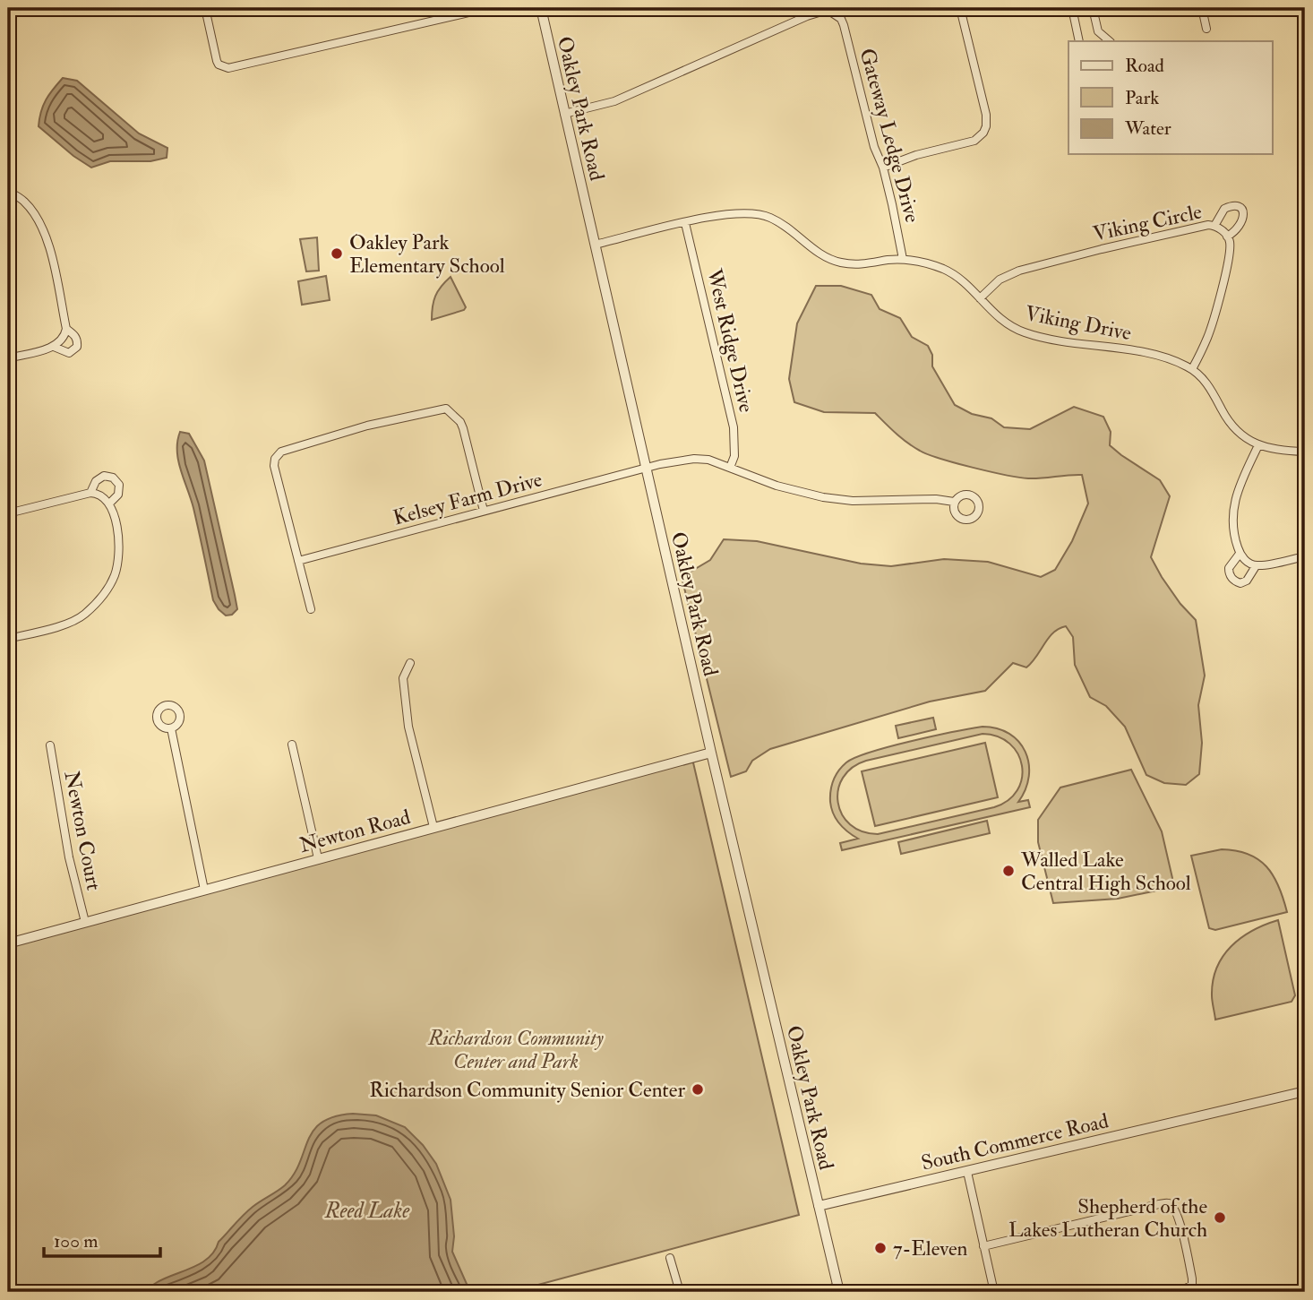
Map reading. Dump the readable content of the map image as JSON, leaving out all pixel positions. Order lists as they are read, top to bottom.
{
  "streets": {
    "street": [
      "Oakley Park Road",
      "Gateway Ledge Drive",
      "Viking Circle",
      "Viking Drive",
      "West Ridge Drive",
      "Kelsey Farm Drive",
      "Newton Court",
      "Newton Road",
      "South Commerce Road"
    ]
  },
  "crossings": [
    ["Oakley Park Road", "Gateway Ledge Drive"],
    ["Oakley Park Road", "Viking Drive"],
    ["Oakley Park Road", "Kelsey Farm Drive"],
    ["Oakley Park Road", "Newton Road"],
    ["Oakley Park Road", "South Commerce Road"],
    ["Gateway Ledge Drive", "Viking Drive"],
    ["Viking Circle", "Viking Drive"],
    ["Viking Drive", "West Ridge Drive"],
    ["West Ridge Drive", "Kelsey Farm Drive"],
    ["Newton Court", "Newton Road"]
  ],
  "water": ["Reed Lake"],
  "parks": ["Richardson Community Center and Park"],
  "places": [
    "Oakley Park Elementary School",
    "Walled Lake Central High School",
    "Richardson Community Senior Center",
    "Shepherd of the Lakes Lutheran Church",
    "7-Eleven"
  ],
  "legend": ["Road", "Park", "Water"],
  "scale_bar": "100 m"
}
